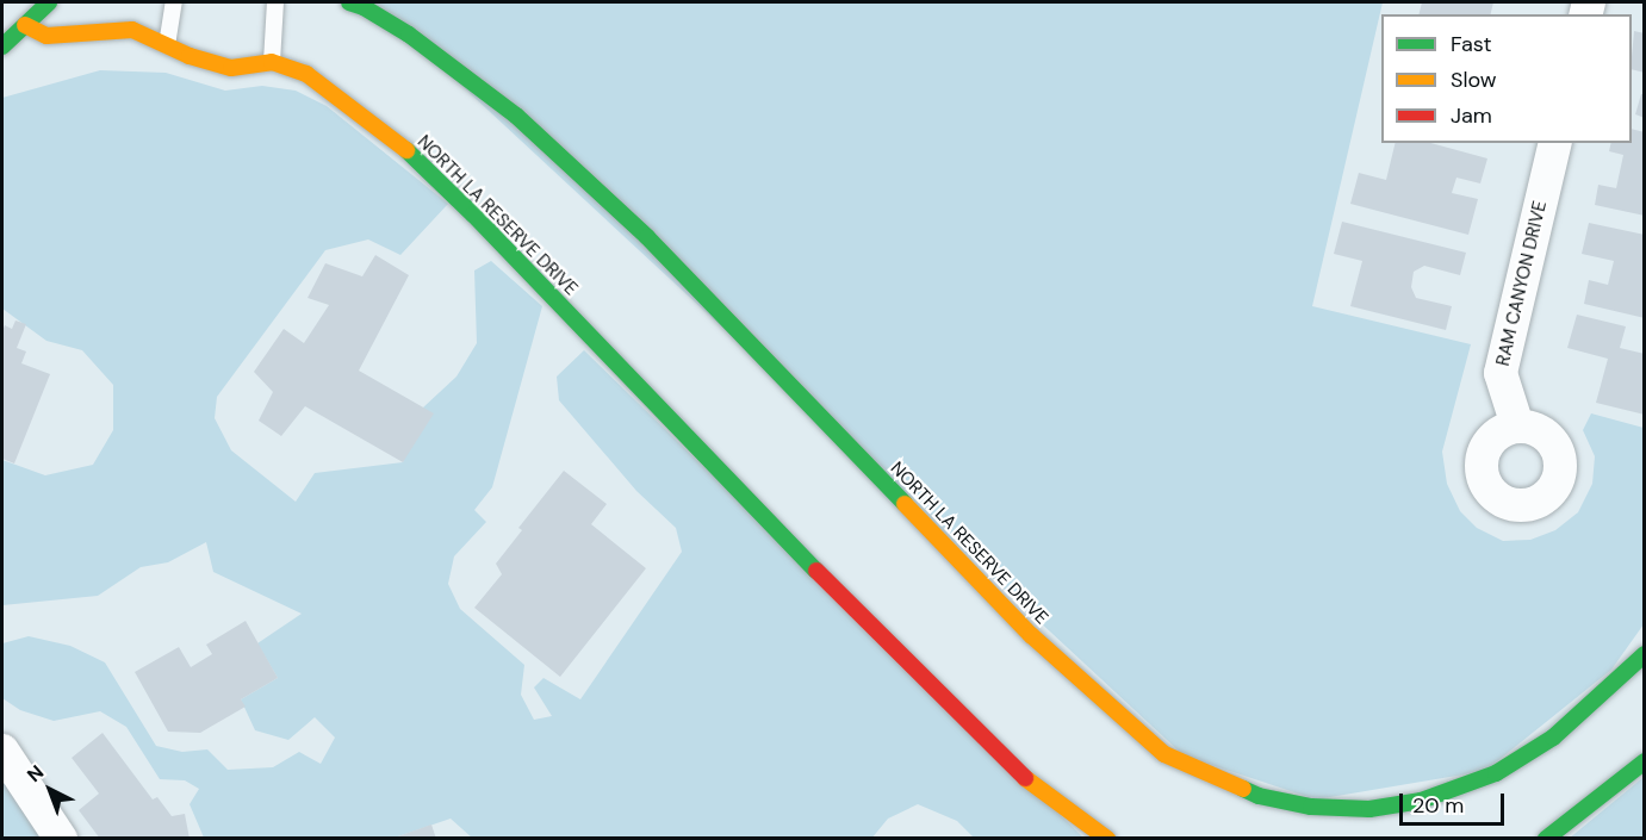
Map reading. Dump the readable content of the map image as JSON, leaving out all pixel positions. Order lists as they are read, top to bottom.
{
  "streets": {
    "street": ["NORTH LA RESERVE DRIVE", "RAM CANYON DRIVE"]
  },
  "legend": ["Fast", "Slow", "Jam"],
  "scale_bar": "20 m",
  "north": "top left"
}
